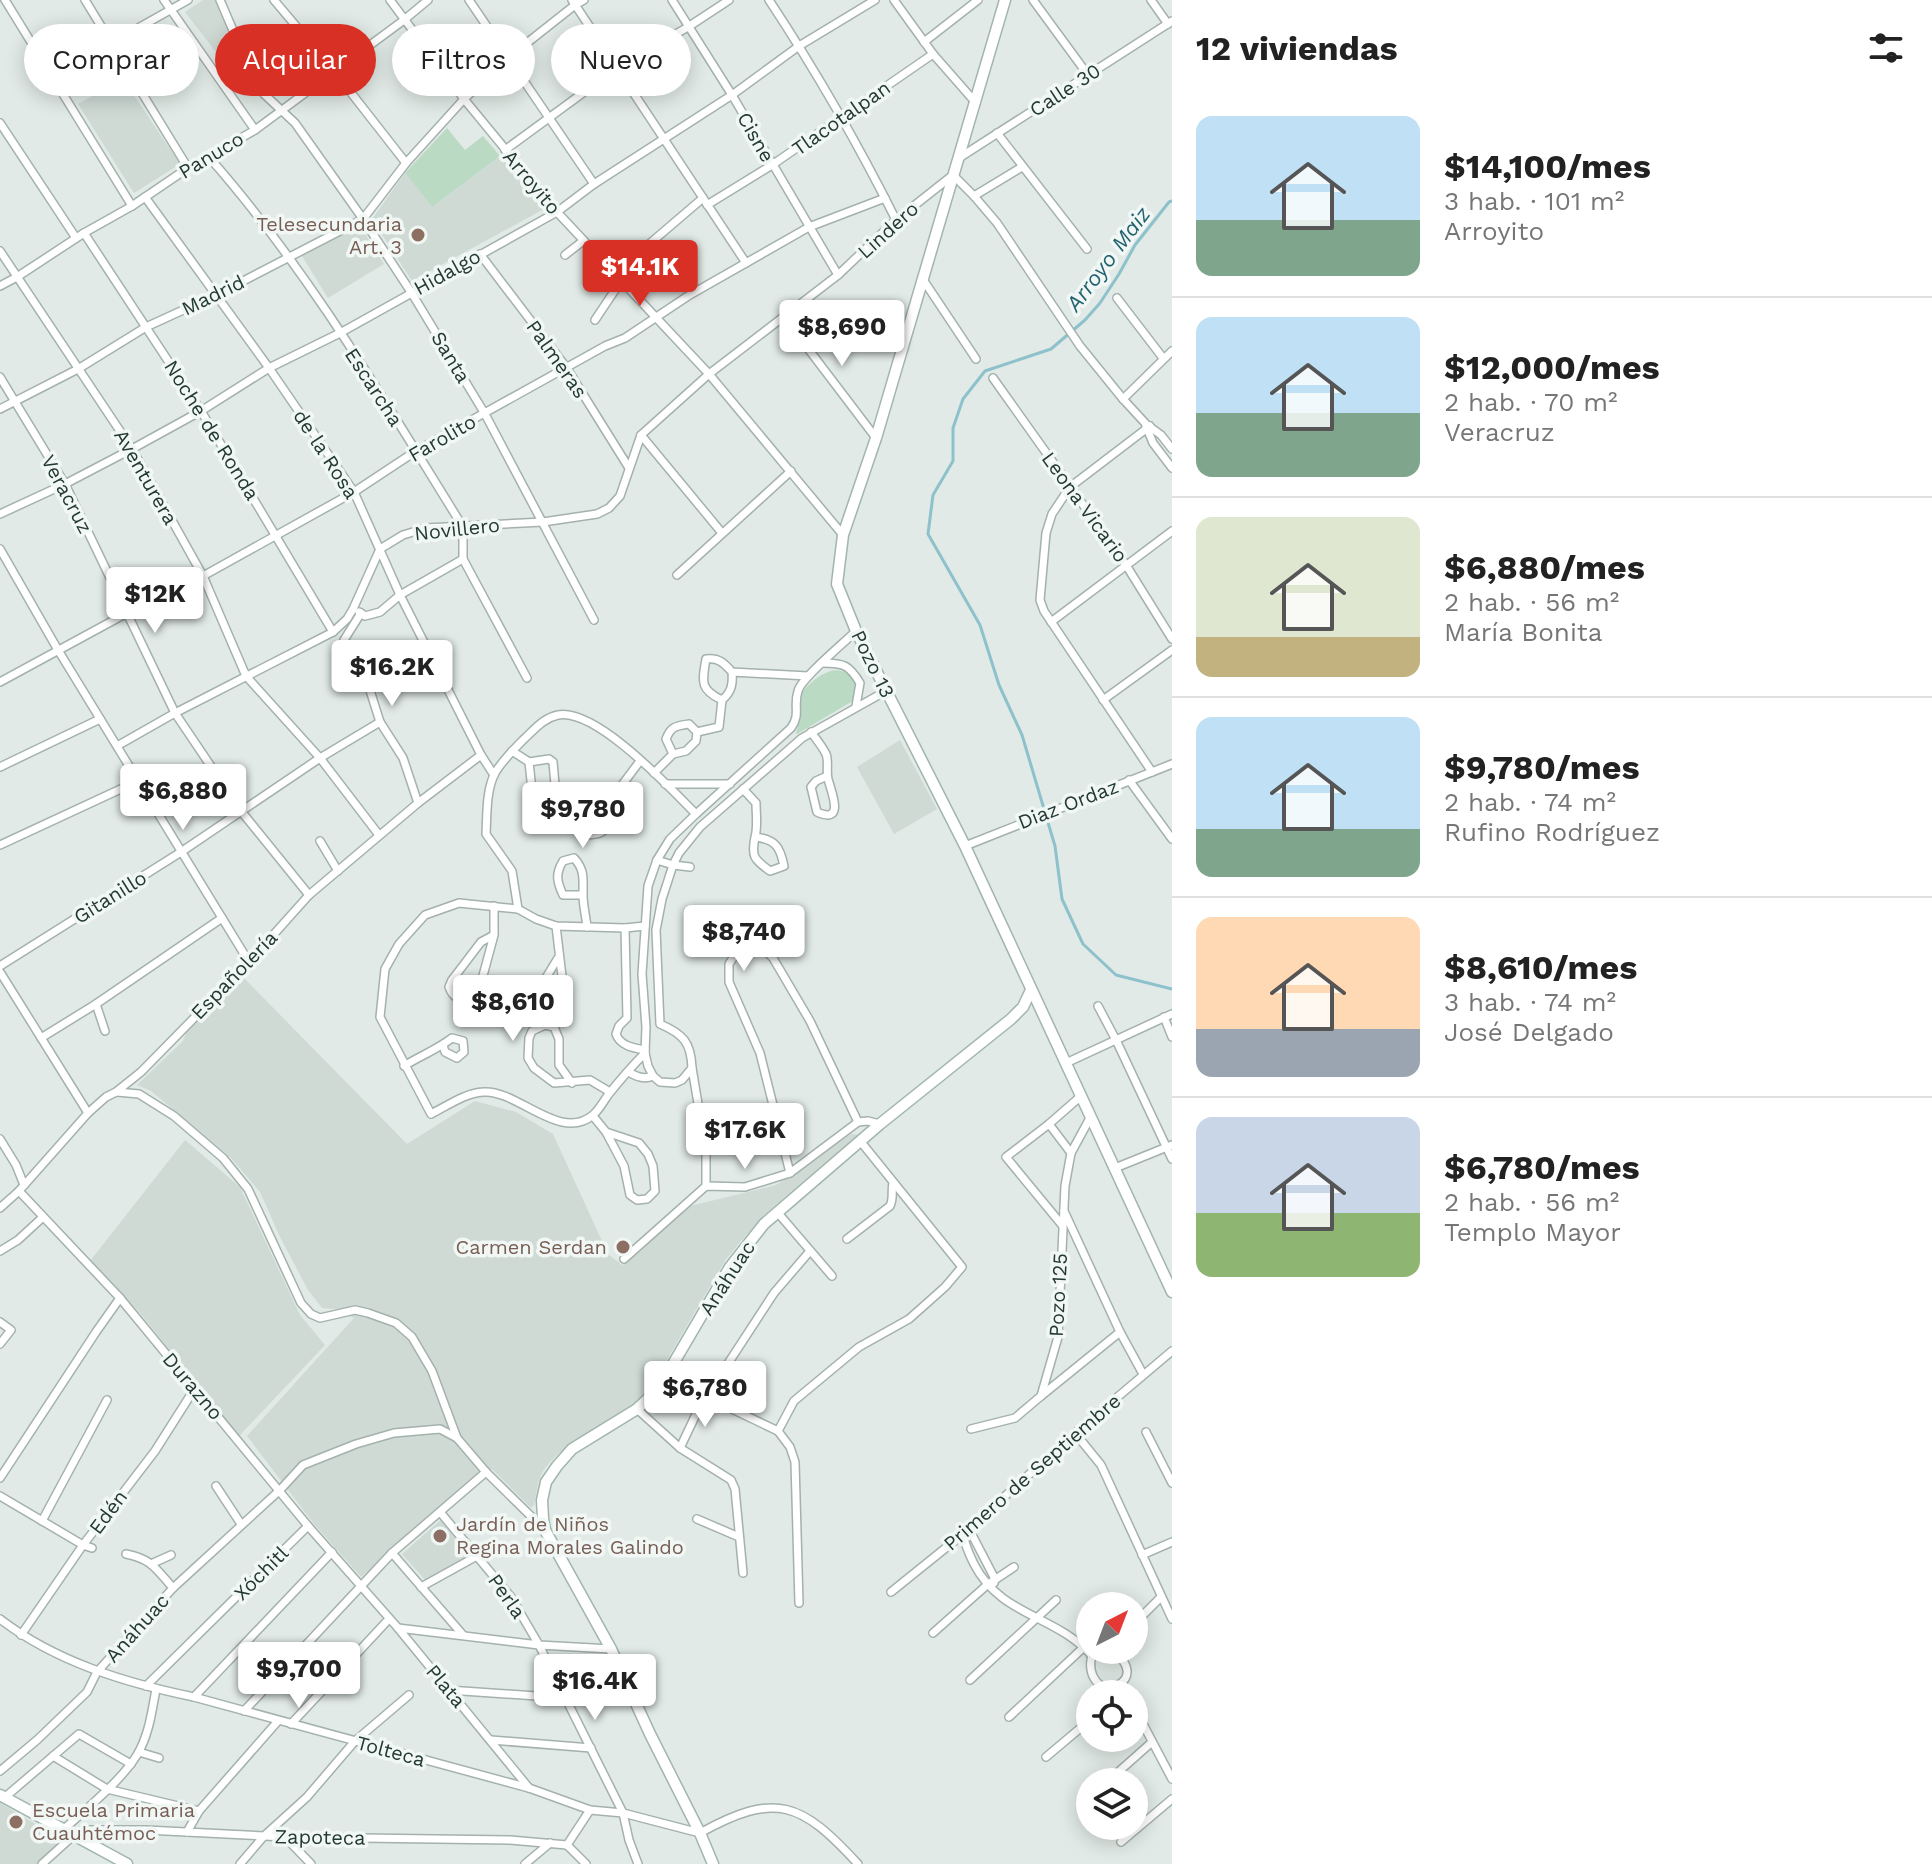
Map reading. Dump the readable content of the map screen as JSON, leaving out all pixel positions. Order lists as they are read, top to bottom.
{
  "streets": {
    "main road": ["Pozo 13", "Anáhuac"],
    "street": [
      "Calle 30",
      "Tlacotalpan",
      "Cisne",
      "Panuco",
      "Arroyito",
      "Lindero",
      "Hidalgo",
      "Madrid",
      "Santa",
      "Palmeras",
      "Escarcha",
      "Noche de Ronda",
      "Farolito",
      "de la Rosa",
      "Aventurera",
      "Veracruz",
      "Leona Vicario",
      "Novillero",
      "Diaz Ordaz",
      "Gitanillo",
      "Españolería",
      "Pozo 125",
      "Durazno",
      "Primero de Septiembre",
      "Edén",
      "Xóchitl",
      "Perla",
      "Plata",
      "Tolteca",
      "Zapoteca"
    ]
  },
  "crossings": [
    ["Calle 30", "Pozo 13"],
    ["Tlacotalpan", "Cisne"],
    ["Tlacotalpan", "Arroyito"],
    ["Cisne", "Lindero"],
    ["Cisne", "Hidalgo"],
    ["Cisne", "Farolito"],
    ["Panuco", "Arroyito"],
    ["Panuco", "Santa"],
    ["Panuco", "Escarcha"],
    ["Panuco", "Noche de Ronda"],
    ["Panuco", "de la Rosa"],
    ["Panuco", "Aventurera"],
    ["Arroyito", "Lindero"],
    ["Arroyito", "Hidalgo"],
    ["Arroyito", "Madrid"],
    ["Arroyito", "Farolito"],
    ["Arroyito", "Novillero"],
    ["Arroyito", "Pozo 13"],
    ["Lindero", "Novillero"],
    ["Lindero", "Pozo 13"],
    ["Hidalgo", "Santa"],
    ["Hidalgo", "Palmeras"],
    ["Hidalgo", "Escarcha"],
    ["Hidalgo", "Noche de Ronda"],
    ["Hidalgo", "de la Rosa"],
    ["Hidalgo", "Aventurera"],
    ["Hidalgo", "Veracruz"],
    ["Madrid", "Santa"],
    ["Madrid", "Escarcha"],
    ["Madrid", "Noche de Ronda"],
    ["Madrid", "de la Rosa"],
    ["Madrid", "Aventurera"],
    ["Madrid", "Veracruz"],
    ["Santa", "Farolito"],
    ["Santa", "Novillero"],
    ["Palmeras", "Farolito"],
    ["Palmeras", "Novillero"],
    ["Escarcha", "Farolito"],
    ["Escarcha", "Novillero"],
    ["Noche de Ronda", "Farolito"],
    ["Farolito", "de la Rosa"],
    ["Farolito", "Aventurera"],
    ["Farolito", "Veracruz"],
    ["de la Rosa", "Novillero"],
    ["de la Rosa", "Españolería"],
    ["Aventurera", "Gitanillo"],
    ["Aventurera", "Españolería"],
    ["Veracruz", "Gitanillo"],
    ["Veracruz", "Españolería"],
    ["Pozo 13", "Diaz Ordaz"],
    ["Pozo 13", "Anáhuac"],
    ["Pozo 13", "Pozo 125"],
    ["Españolería", "Durazno"],
    ["Anáhuac", "Durazno"],
    ["Anáhuac", "Tolteca"],
    ["Durazno", "Edén"],
    ["Durazno", "Xóchitl"],
    ["Durazno", "Plata"],
    ["Edén", "Tolteca"],
    ["Xóchitl", "Tolteca"],
    ["Perla", "Tolteca"],
    ["Plata", "Tolteca"]
  ],
  "water": ["Arroyo Maiz"],
  "places": [
    "Telesecundaria Art. 3",
    "Carmen Serdan",
    "Jardín de Niños Regina Morales Galindo",
    "Escuela Primaria Cuauhtémoc"
  ],
  "north": "top right",
  "page": {
    "heading": "12 viviendas",
    "chip": [
      "Comprar",
      "Alquilar",
      "Filtros",
      "Nuevo"
    ],
    "list": [
      {
        "name": "$14,100/mes",
        "note": "3 hab. · 101 m² · Arroyito"
      },
      {
        "name": "$12,000/mes",
        "note": "2 hab. · 70 m² · Veracruz"
      },
      {
        "name": "$6,880/mes",
        "note": "2 hab. · 56 m² · María Bonita"
      },
      {
        "name": "$9,780/mes",
        "note": "2 hab. · 74 m² · Rufino Rodríguez"
      },
      {
        "name": "$8,610/mes",
        "note": "3 hab. · 74 m² · José Delgado"
      },
      {
        "name": "$6,780/mes",
        "note": "2 hab. · 56 m² · Templo Mayor"
      }
    ],
    "price": [
      "$14.1K",
      "$8,690",
      "$12K",
      "$16.2K",
      "$6,880",
      "$9,780",
      "$8,740",
      "$8,610",
      "$17.6K",
      "$6,780",
      "$9,700",
      "$16.4K"
    ]
  }
}
